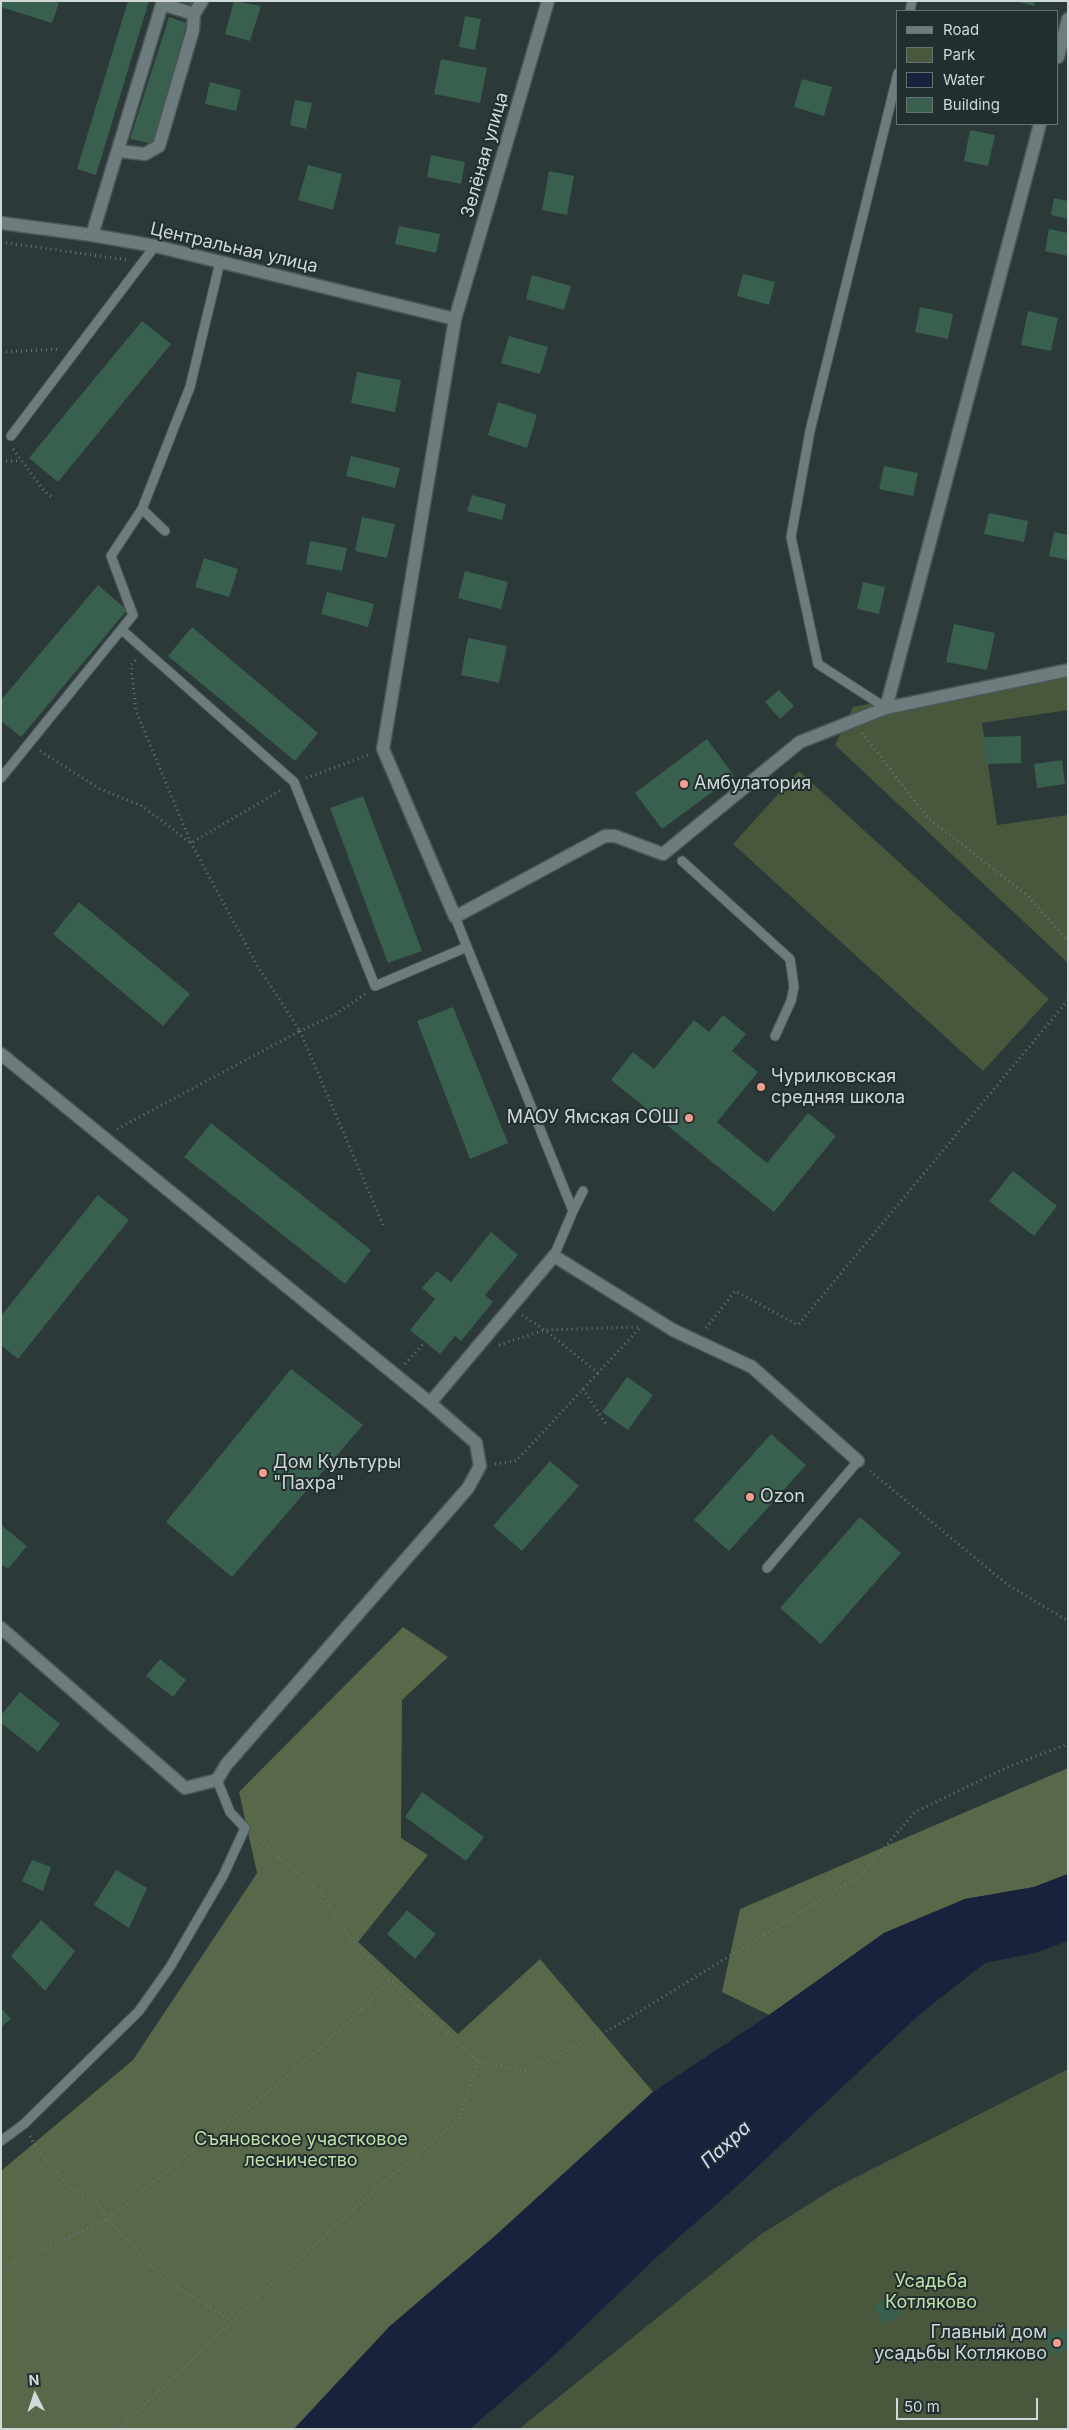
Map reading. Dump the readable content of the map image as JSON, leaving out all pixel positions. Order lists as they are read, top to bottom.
{
  "streets": {
    "street": ["Зелёная улица", "Центральная улица"]
  },
  "crossings": [
    ["Зелёная улица", "Центральная улица"]
  ],
  "water": ["Пахра"],
  "parks": ["Съяновское участковое лесничество", "Усадьба Котляково"],
  "places": [
    "Амбулатория",
    "Чурилковская средняя школа",
    "МАОУ Ямская СОШ",
    "Дом Культуры \"Пахра\"",
    "Ozon",
    "Главный дом усадьбы Котляково"
  ],
  "legend": [
    "Road",
    "Park",
    "Water",
    "Building"
  ],
  "scale_bar": "50 m",
  "north": "top"
}
